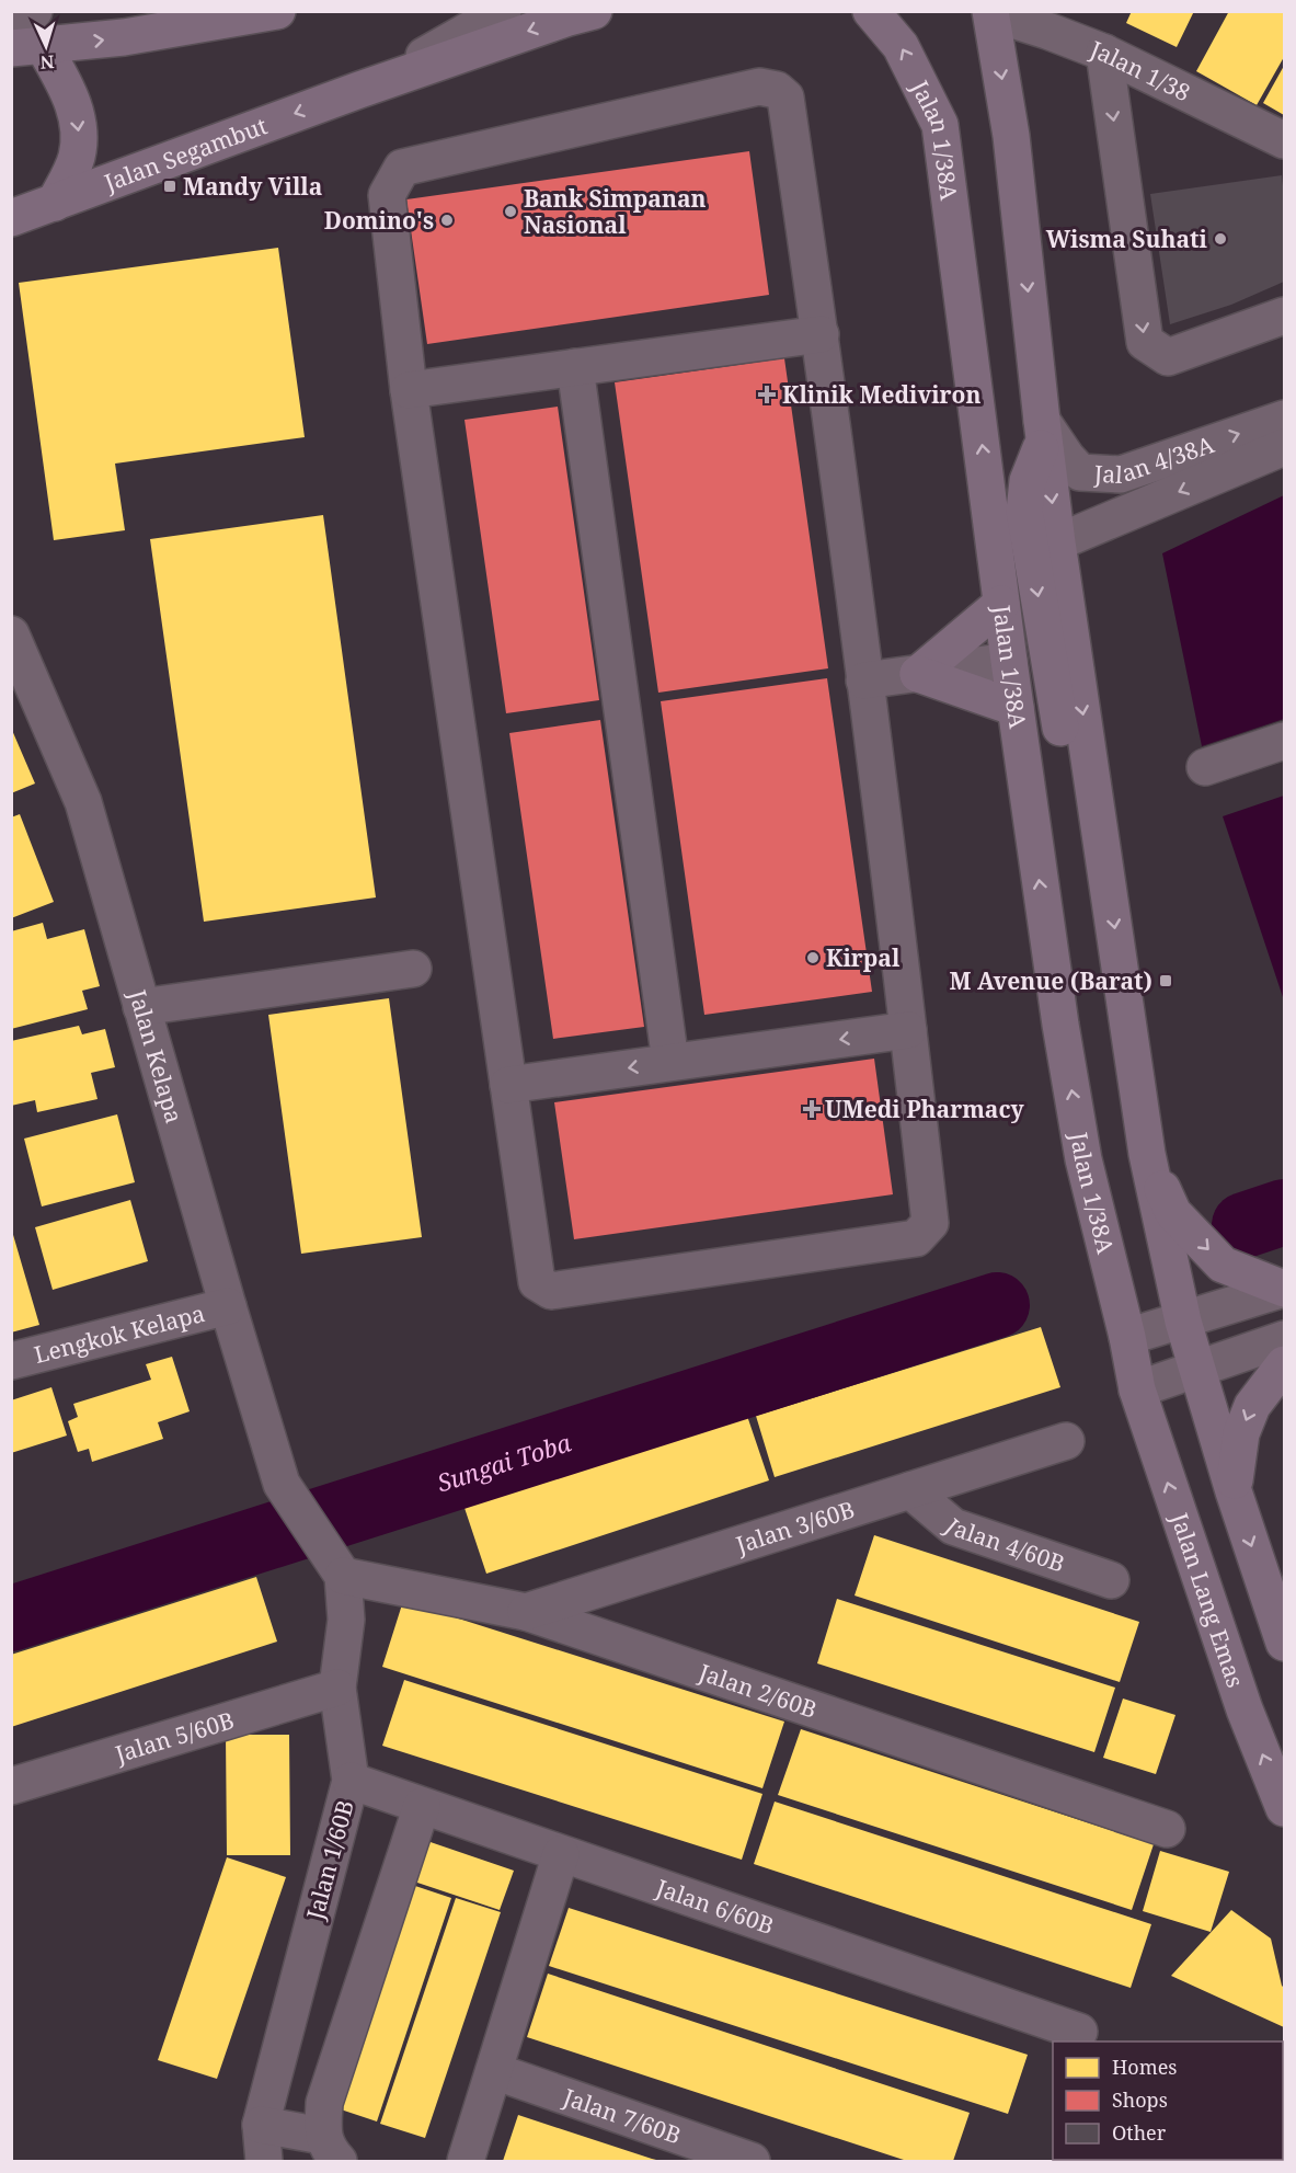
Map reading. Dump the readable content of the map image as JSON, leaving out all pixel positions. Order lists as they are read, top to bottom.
{
  "streets": {
    "main road": ["Jalan 1/38A", "Jalan Segambut", "Jalan Lang Emas"],
    "street": [
      "Jalan 1/38",
      "Jalan 4/38A",
      "Jalan Kelapa",
      "Lengkok Kelapa",
      "Jalan 3/60B",
      "Jalan 4/60B",
      "Jalan 2/60B",
      "Jalan 5/60B",
      "Jalan 1/60B",
      "Jalan 6/60B",
      "Jalan 7/60B"
    ]
  },
  "crossings": [
    ["Jalan 1/38A", "Jalan Lang Emas"],
    ["Jalan Kelapa", "Lengkok Kelapa"],
    ["Jalan Kelapa", "Jalan 2/60B"],
    ["Jalan Kelapa", "Jalan 1/60B"],
    ["Jalan 3/60B", "Jalan 4/60B"],
    ["Jalan 3/60B", "Jalan 2/60B"],
    ["Jalan 2/60B", "Jalan 1/60B"],
    ["Jalan 5/60B", "Jalan 1/60B"],
    ["Jalan 1/60B", "Jalan 6/60B"]
  ],
  "water": ["Sungai Toba"],
  "places": {
    "transit": ["Mandy Villa", "M Avenue (Barat)"],
    "other": [
      "Bank Simpanan Nasional",
      "Domino's",
      "Wisma Suhati",
      "Kirpal"
    ],
    "health": ["Klinik Mediviron", "UMedi Pharmacy"]
  },
  "legend": ["Homes", "Shops", "Other"],
  "north": "bottom"
}
